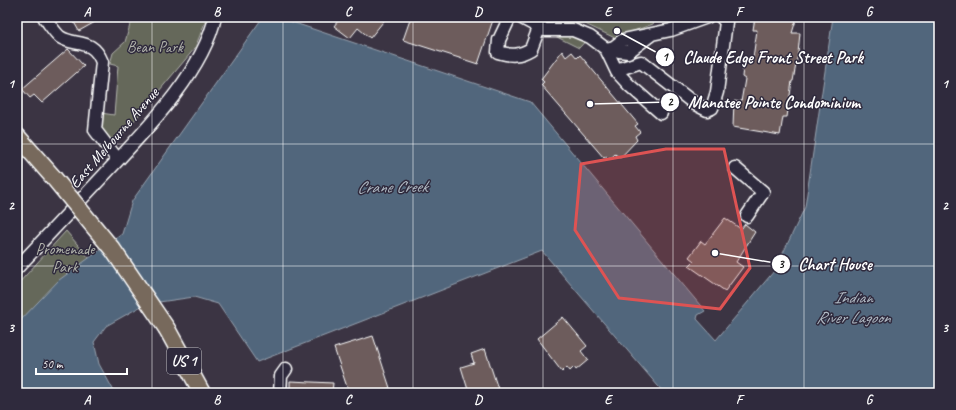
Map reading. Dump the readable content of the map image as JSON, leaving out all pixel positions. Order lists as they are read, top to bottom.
{
  "streets": {
    "main road": ["US 1"],
    "street": ["East Melbourne Avenue"]
  },
  "water": ["Crane Creek", "Indian River Lagoon"],
  "parks": ["Bean Park", "Promenade Park"],
  "places": ["Claude Edge Front Street Park", "Manatee Pointe Condominium", "Chart House"],
  "scale_bar": "50 m",
  "grid": {
    "columns": [
      "A",
      "B",
      "C",
      "D",
      "E",
      "F",
      "G"
    ],
    "rows": ["1", "2", "3"]
  }
}
